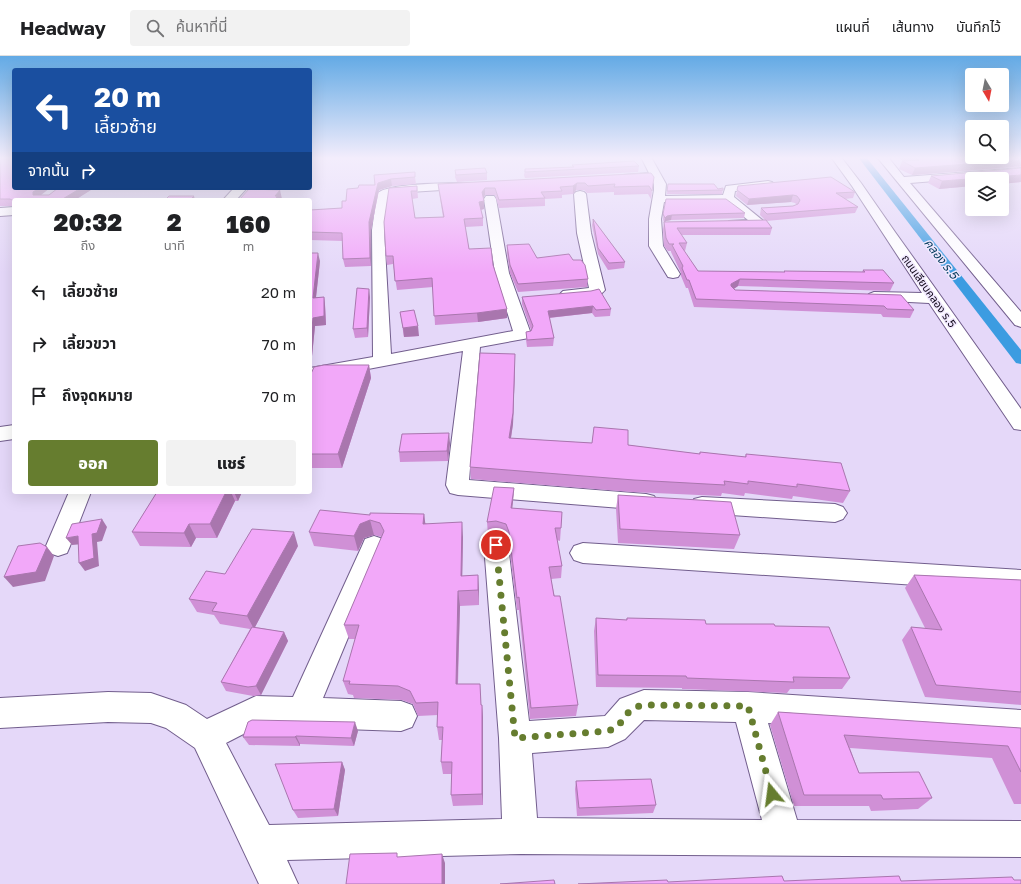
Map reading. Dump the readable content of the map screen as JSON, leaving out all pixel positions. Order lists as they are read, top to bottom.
{
  "streets": {
    "street": ["ถนนเลียบคลอง ร.5"]
  },
  "water": ["คลอง ร.5"],
  "north": "bottom",
  "page": {
    "header": "Headway",
    "search": "ค้นหาที่นี่",
    "nav": ["แผนที่", "เส้นทาง", "บันทึกไว้"],
    "turn": ["20 m", "เลี้ยวซ้าย"],
    "then": "จากนั้น",
    "eta": [
      "20:32",
      "ถึง",
      "2",
      "นาที",
      "160",
      "m"
    ],
    "list": [
      {
        "name": "เลี้ยวซ้าย",
        "value": "20 m"
      },
      {
        "name": "เลี้ยวขวา",
        "value": "70 m"
      },
      {
        "name": "ถึงจุดหมาย",
        "value": "70 m"
      }
    ],
    "buttons": ["ออก", "แชร์"]
  }
}
